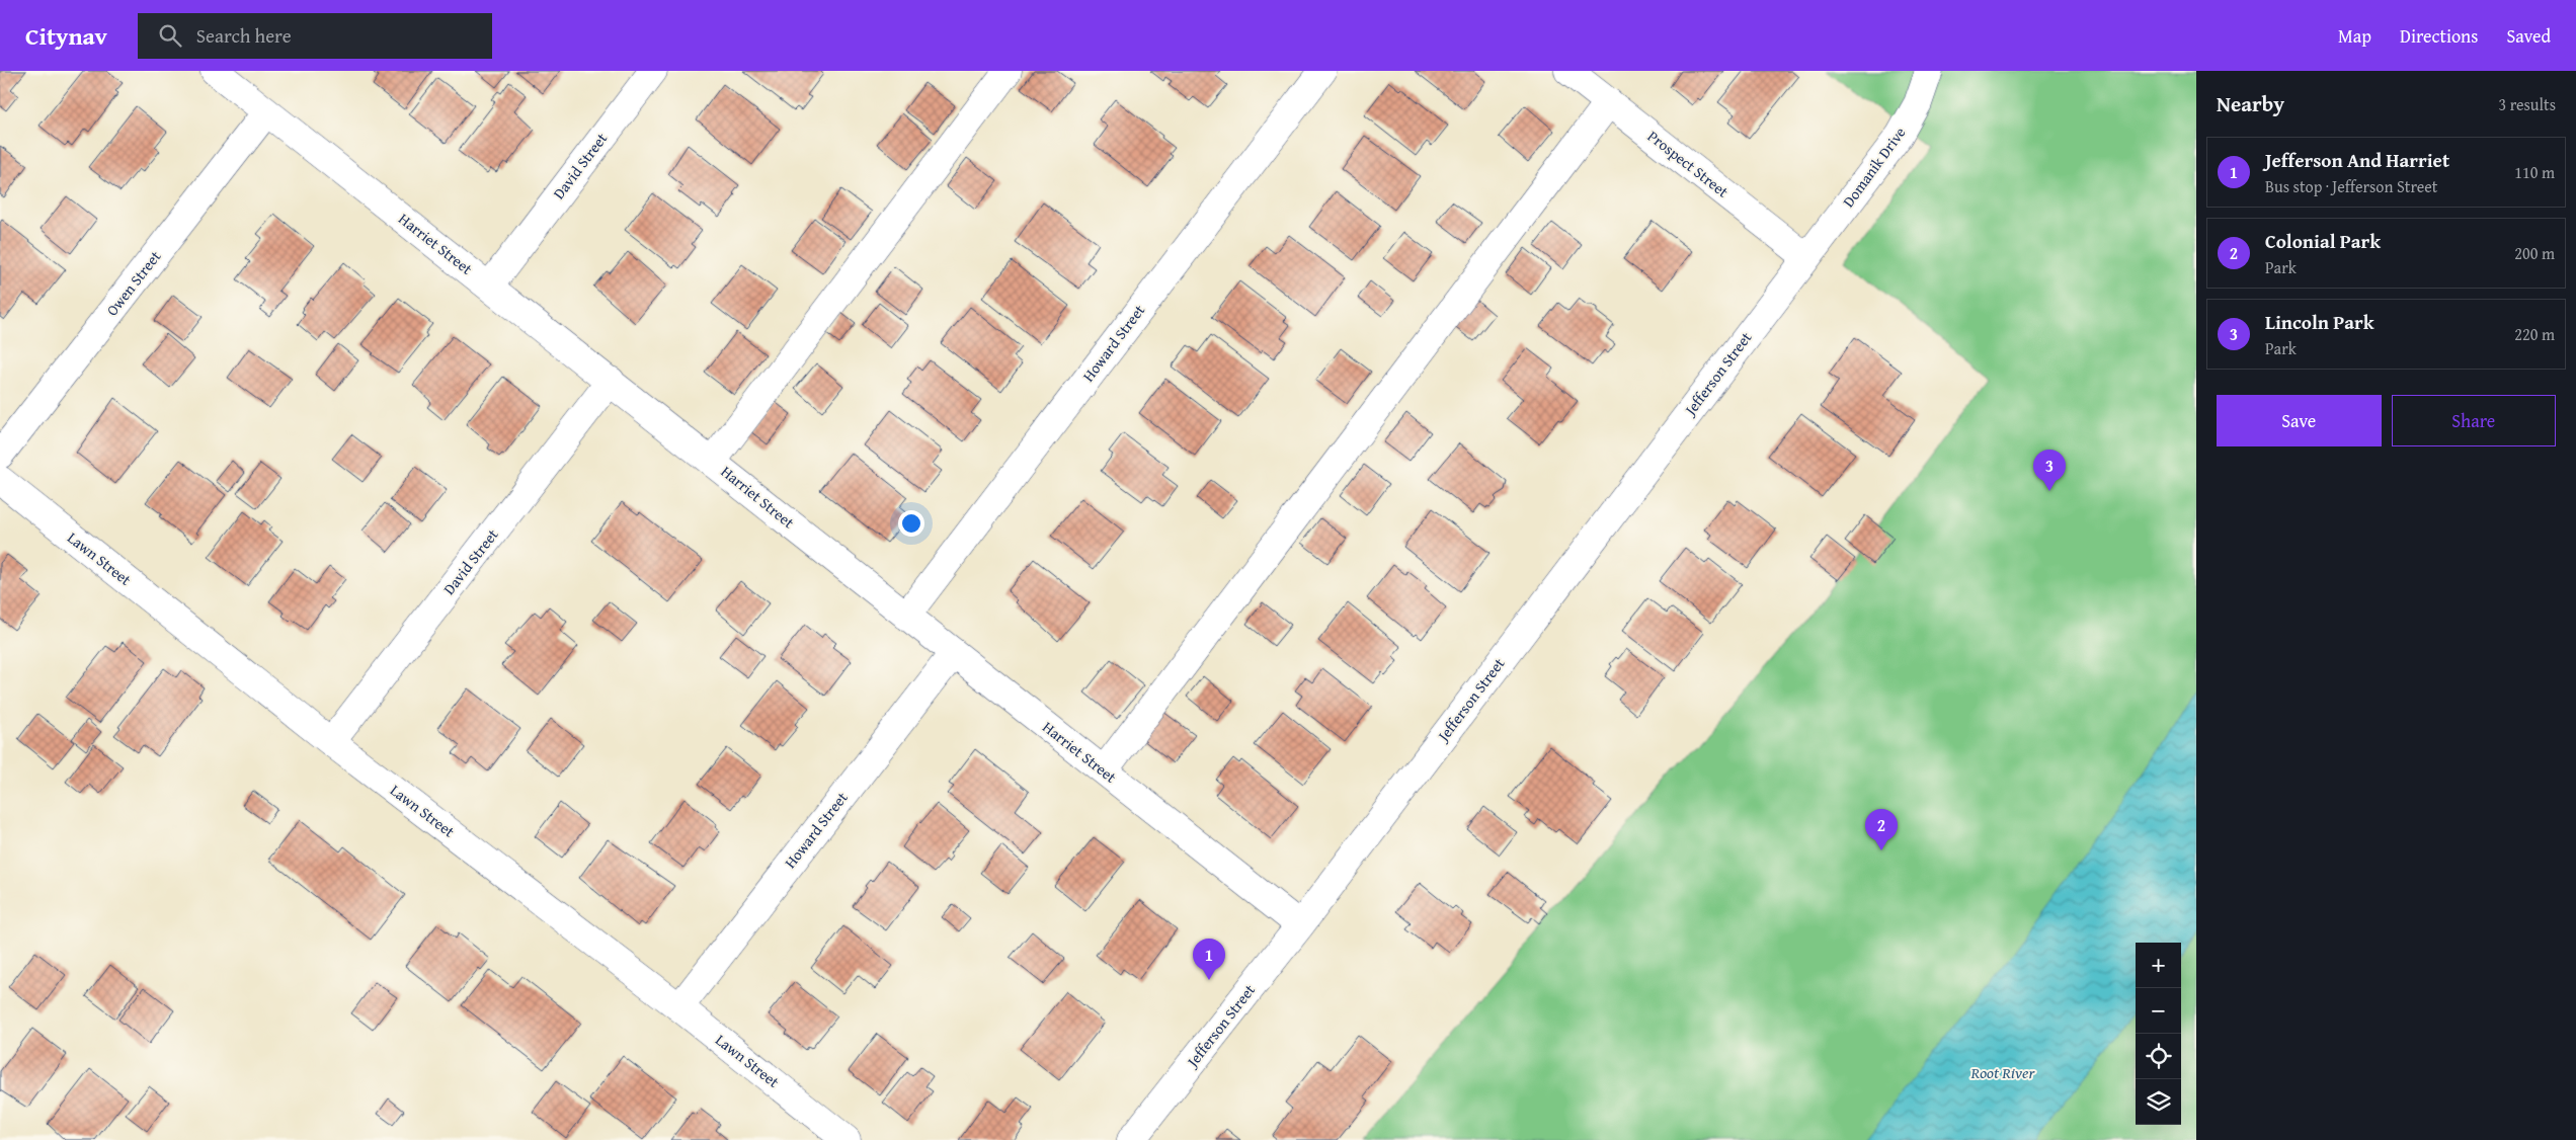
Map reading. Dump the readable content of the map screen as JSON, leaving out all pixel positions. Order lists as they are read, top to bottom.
{
  "streets": {
    "street": [
      "Prospect Street",
      "David Street",
      "Domanik Drive",
      "Harriet Street",
      "Owen Street",
      "Howard Street",
      "Jefferson Street",
      "Lawn Street"
    ]
  },
  "crossings": [
    ["Prospect Street", "Domanik Drive"],
    ["Prospect Street", "Jefferson Street"],
    ["David Street", "Harriet Street"],
    ["David Street", "Lawn Street"],
    ["Domanik Drive", "Jefferson Street"],
    ["Harriet Street", "Owen Street"],
    ["Harriet Street", "Howard Street"],
    ["Harriet Street", "Jefferson Street"],
    ["Howard Street", "Lawn Street"]
  ],
  "water": ["Root River"],
  "page": {
    "header": "Citynav",
    "search": "Search here",
    "nav": ["Map", "Directions", "Saved"],
    "heading": ["Nearby", "3 results"],
    "list": [
      {
        "mark": "1",
        "name": "Jefferson And Harriet",
        "note": "Bus stop · Jefferson Street",
        "value": "110 m"
      },
      {
        "mark": "2",
        "name": "Colonial Park",
        "note": "Park",
        "value": "200 m"
      },
      {
        "mark": "3",
        "name": "Lincoln Park",
        "note": "Park",
        "value": "220 m"
      }
    ],
    "buttons": ["Save", "Share"],
    "pins": ["3", "2", "1"],
    "map_buttons": ["+", "−"]
  }
}
